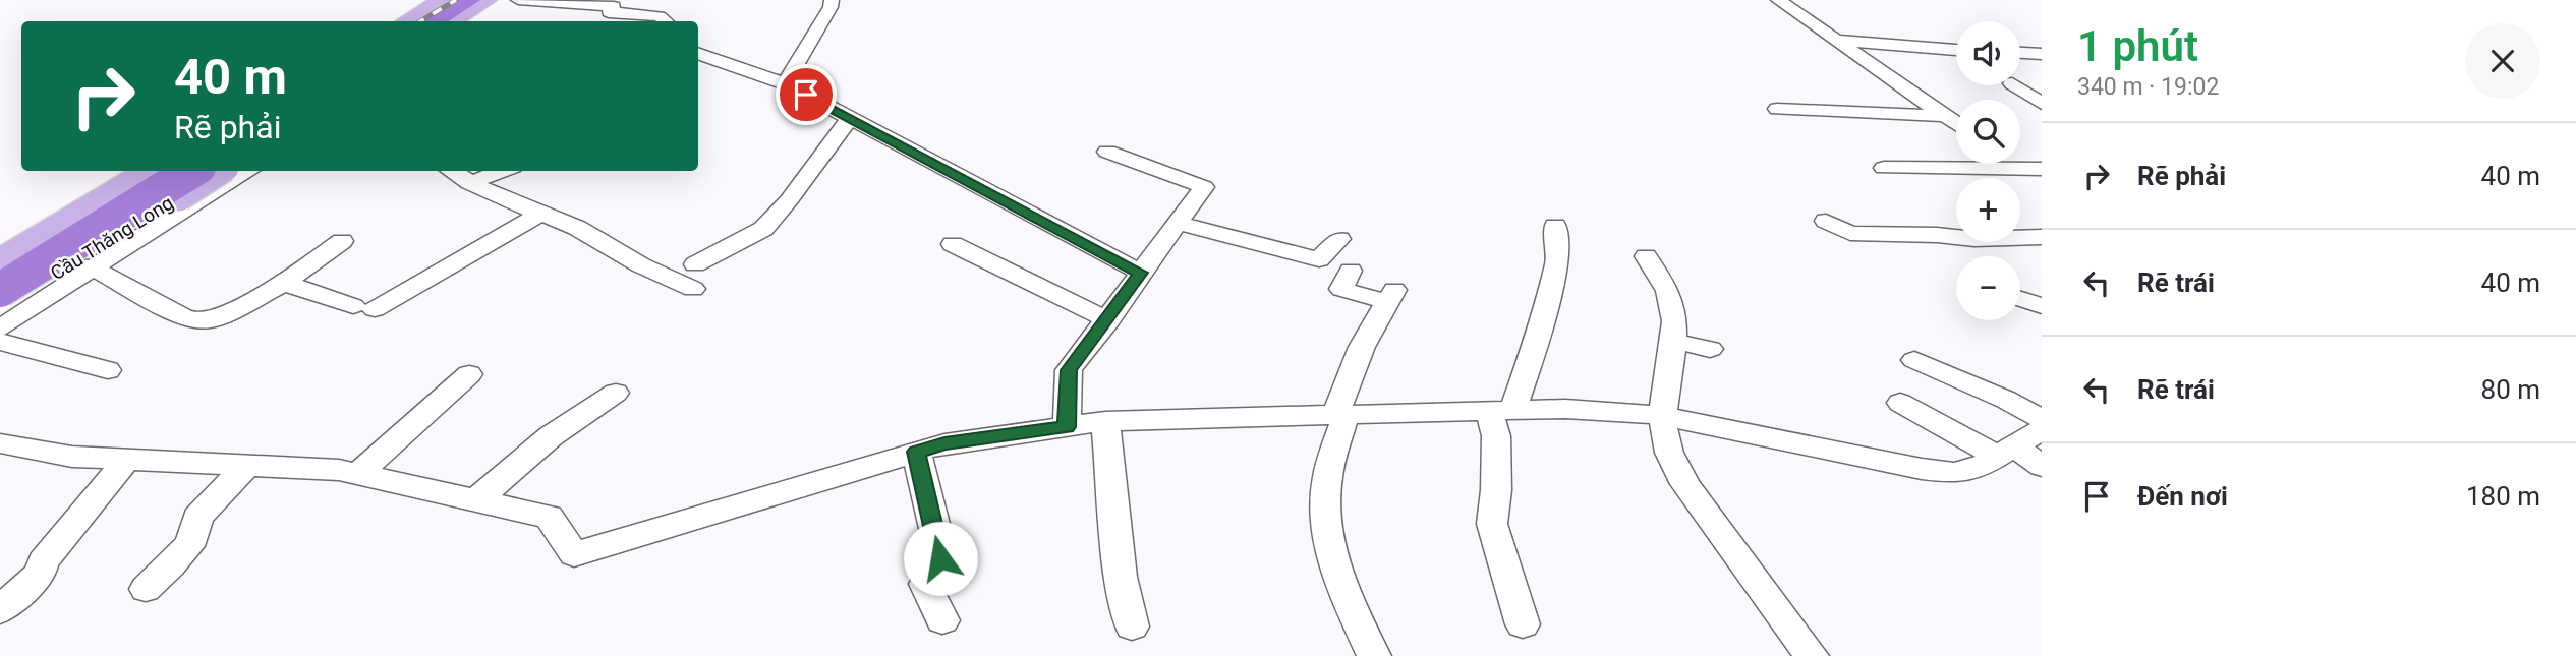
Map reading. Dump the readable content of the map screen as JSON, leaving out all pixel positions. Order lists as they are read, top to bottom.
{
  "streets": {
    "highway": ["Cầu Thăng Long"]
  },
  "page": {
    "heading": ["1 phút", "340 m · 19:02"],
    "map_buttons": ["+", "−"],
    "turn": ["40 m", "Rẽ phải"],
    "list": [
      {
        "name": "Rẽ phải",
        "value": "40 m"
      },
      {
        "name": "Rẽ trái",
        "value": "40 m"
      },
      {
        "name": "Rẽ trái",
        "value": "80 m"
      },
      {
        "name": "Đến nơi",
        "value": "180 m"
      }
    ]
  }
}
